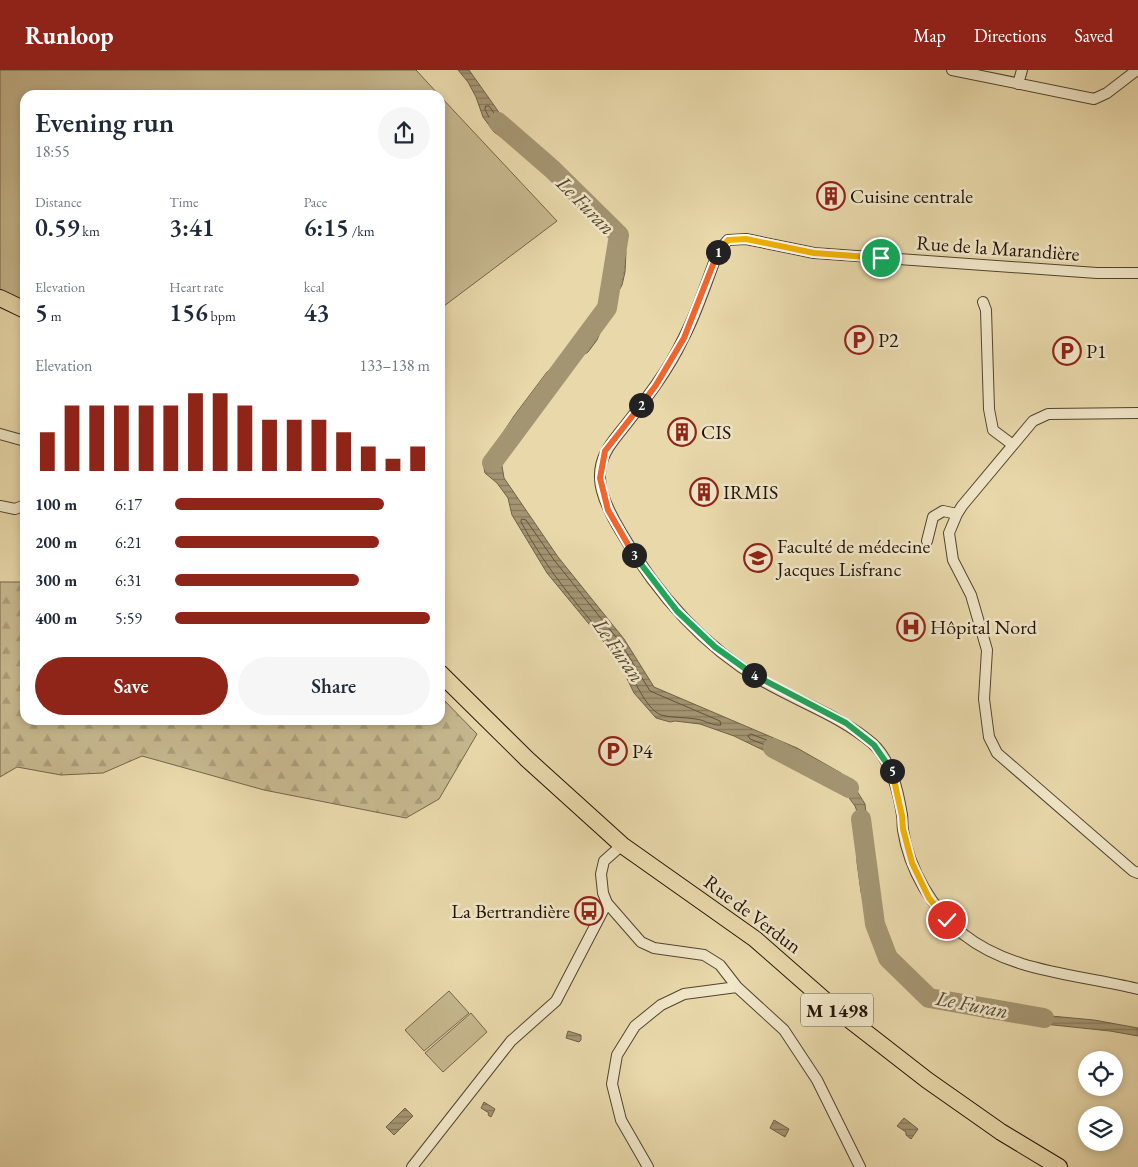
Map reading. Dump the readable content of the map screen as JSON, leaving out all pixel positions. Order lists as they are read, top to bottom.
{
  "streets": {
    "main road": ["Rue de Verdun", "M 1498"],
    "street": ["Rue de la Marandière"]
  },
  "water": ["Le Furan"],
  "places": {
    "building": ["Cuisine centrale", "CIS", "IRMIS"],
    "parking": ["P2", "P1", "P4"],
    "school or university": ["Faculté de médecine Jacques Lisfranc"],
    "hospital": ["Hôpital Nord"],
    "bus stop": ["La Bertrandière"]
  },
  "page": {
    "header": "Runloop",
    "nav": ["Map", "Directions", "Saved"],
    "heading": ["Evening run", "18:55"],
    "stats": [
      ["Distance", "0.59 km"],
      ["Time", "3:41"],
      ["Pace", "6:15 /km"],
      ["Elevation", "5 m"],
      ["Heart rate", "156 bpm"],
      ["kcal", "43"]
    ],
    "pins": [
      "1",
      "2",
      "3",
      "4",
      "5"
    ],
    "chart": ["Elevation", "133–138 m"],
    "list": [
      {
        "name": "100 m",
        "note": "6:17"
      },
      {
        "name": "200 m",
        "note": "6:21"
      },
      {
        "name": "300 m",
        "note": "6:31"
      },
      {
        "name": "400 m",
        "note": "5:59"
      }
    ],
    "buttons": ["Save", "Share"]
  }
}
